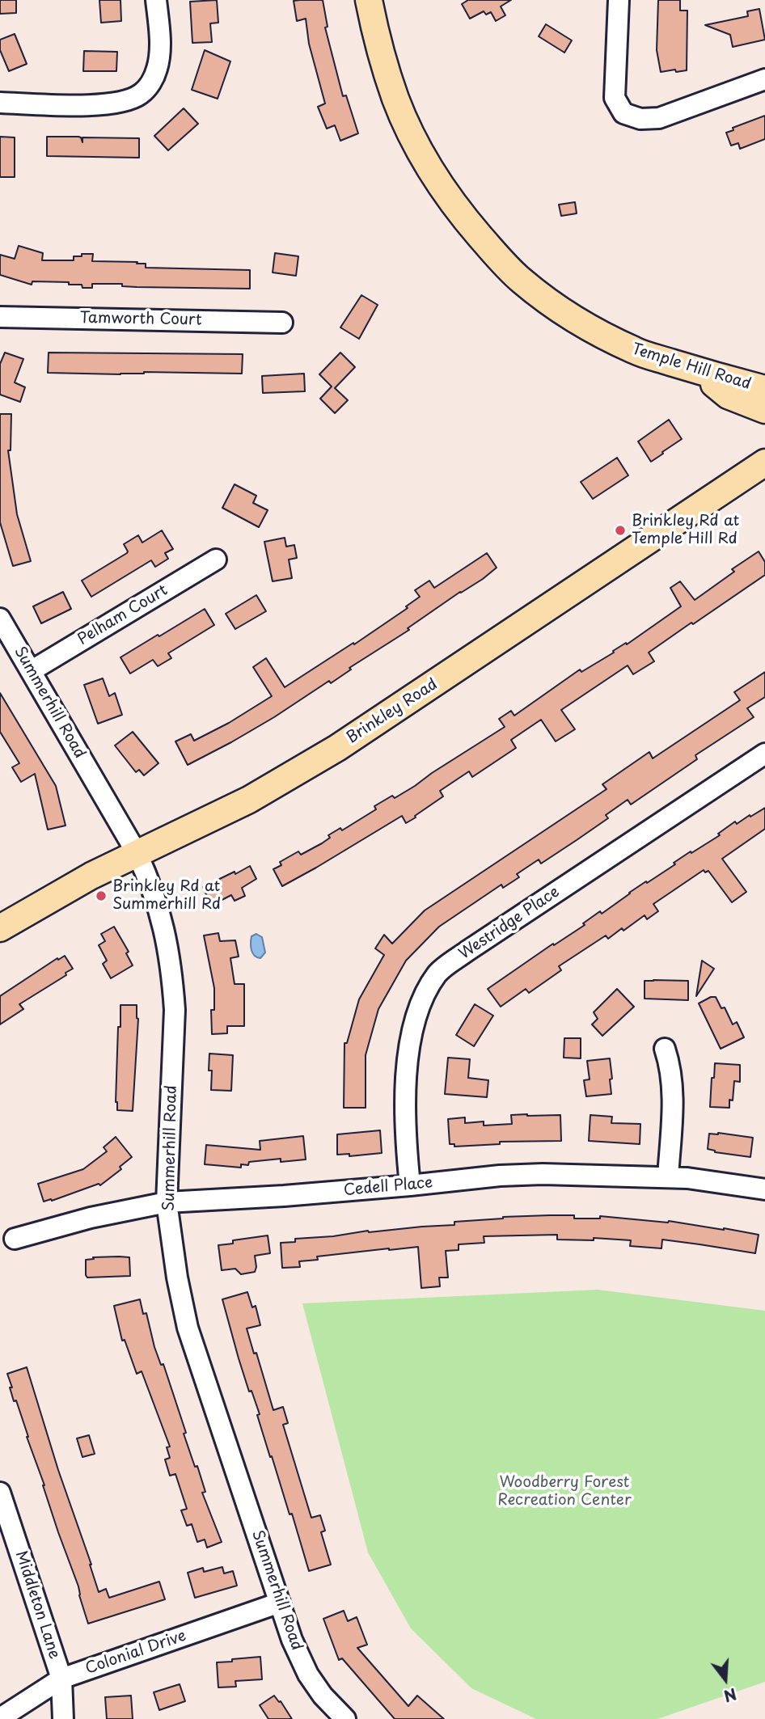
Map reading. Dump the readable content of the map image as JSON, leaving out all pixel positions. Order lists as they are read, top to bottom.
{
  "streets": {
    "main road": ["Temple Hill Road", "Brinkley Road"],
    "street": [
      "Tamworth Court",
      "Pelham Court",
      "Summerhill Road",
      "Westridge Place",
      "Cedell Place",
      "Middleton Lane",
      "Colonial Drive"
    ]
  },
  "crossings": [
    ["Pelham Court", "Summerhill Road"],
    ["Summerhill Road", "Brinkley Road"],
    ["Summerhill Road", "Cedell Place"],
    ["Summerhill Road", "Colonial Drive"],
    ["Westridge Place", "Cedell Place"],
    ["Middleton Lane", "Colonial Drive"]
  ],
  "parks": ["Woodberry Forest Recreation Center"],
  "places": ["Brinkley Rd at Temple Hill Rd", "Brinkley Rd at Summerhill Rd"],
  "north": "bottom"
}
